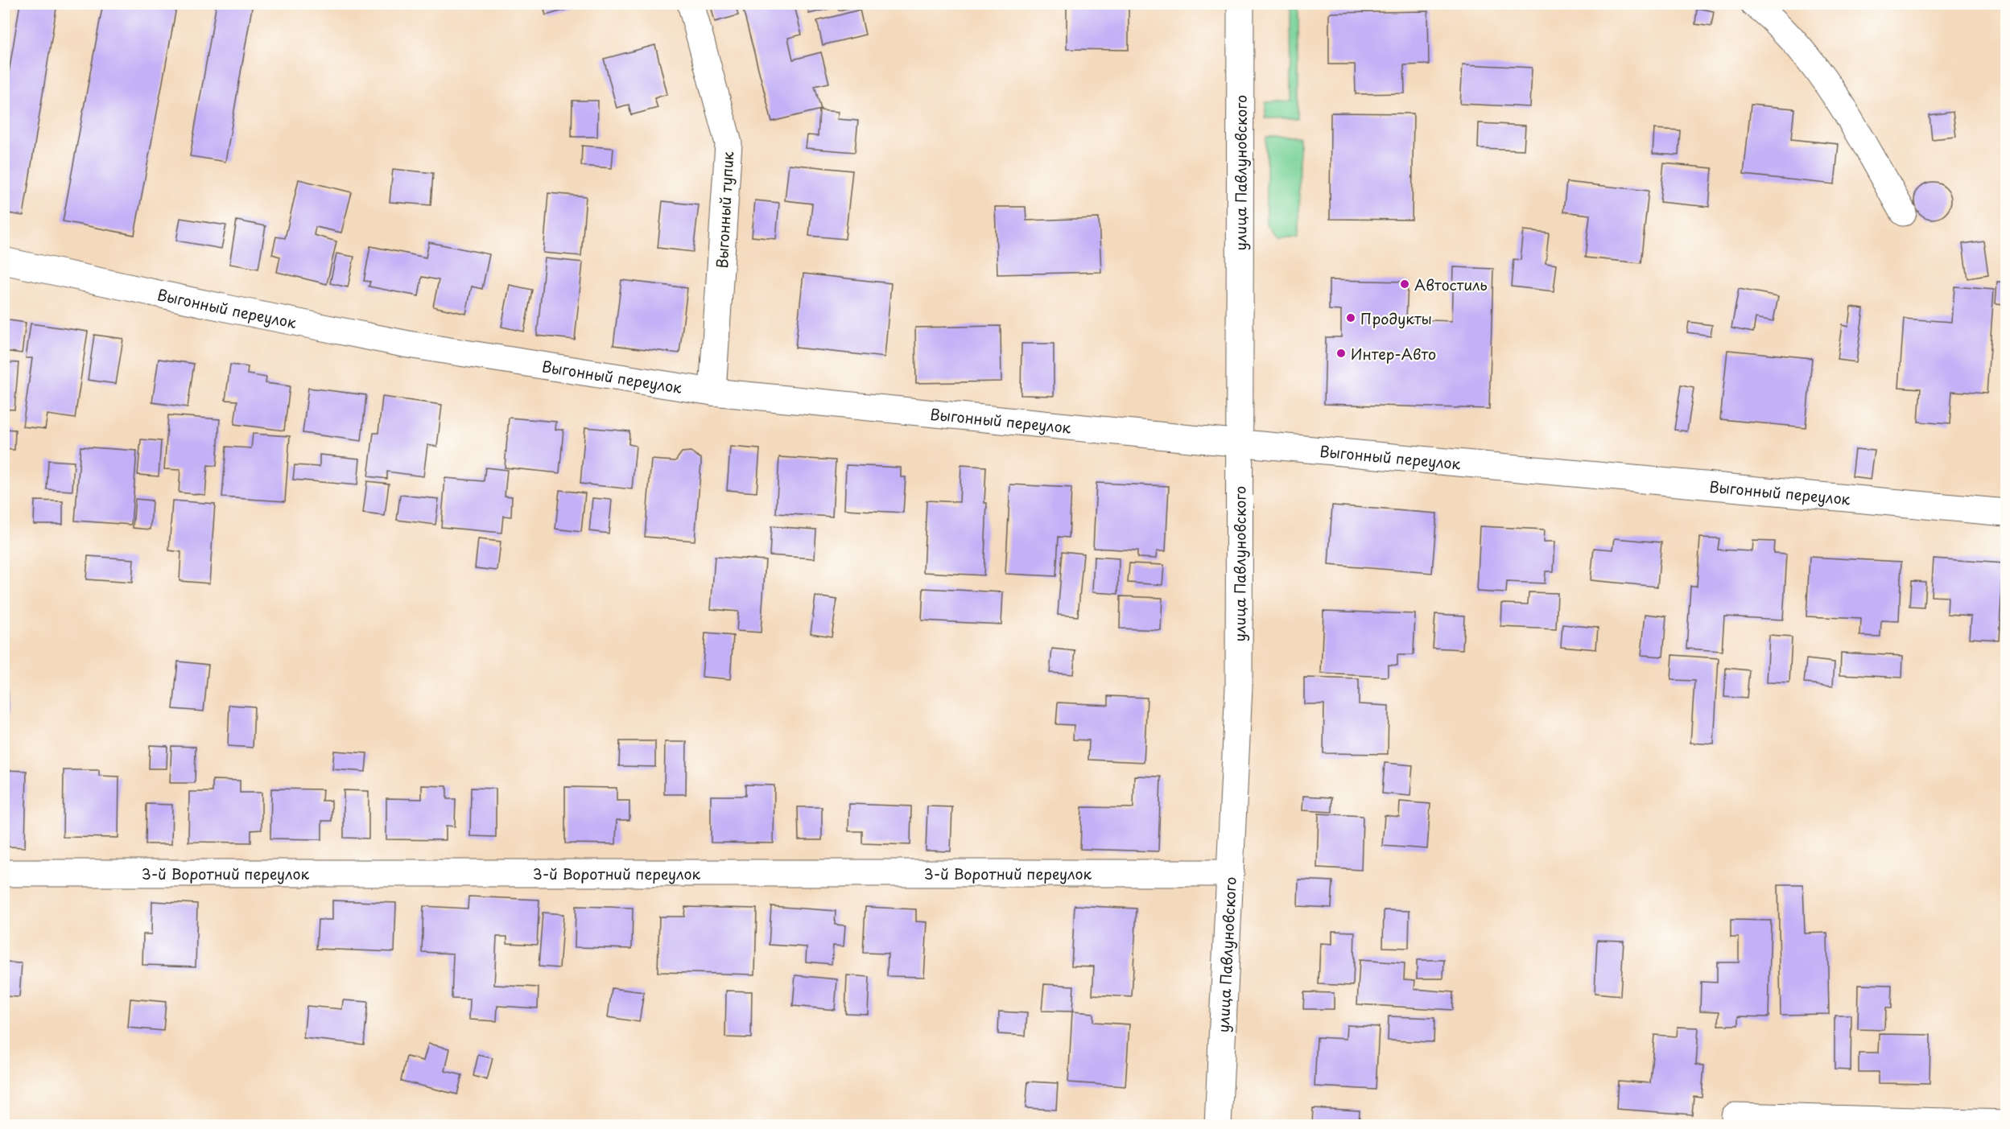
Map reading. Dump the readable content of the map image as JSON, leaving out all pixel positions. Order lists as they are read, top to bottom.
{
  "streets": {
    "street": [
      "улица Павлуновского",
      "Выгонный тупик",
      "Выгонный переулок",
      "3-й Воротний переулок"
    ]
  },
  "crossings": [
    ["улица Павлуновского", "Выгонный переулок"],
    ["улица Павлуновского", "3-й Воротний переулок"],
    ["Выгонный тупик", "Выгонный переулок"]
  ],
  "places": ["Автостиль", "Продукты", "Интер-Авто"]
}
